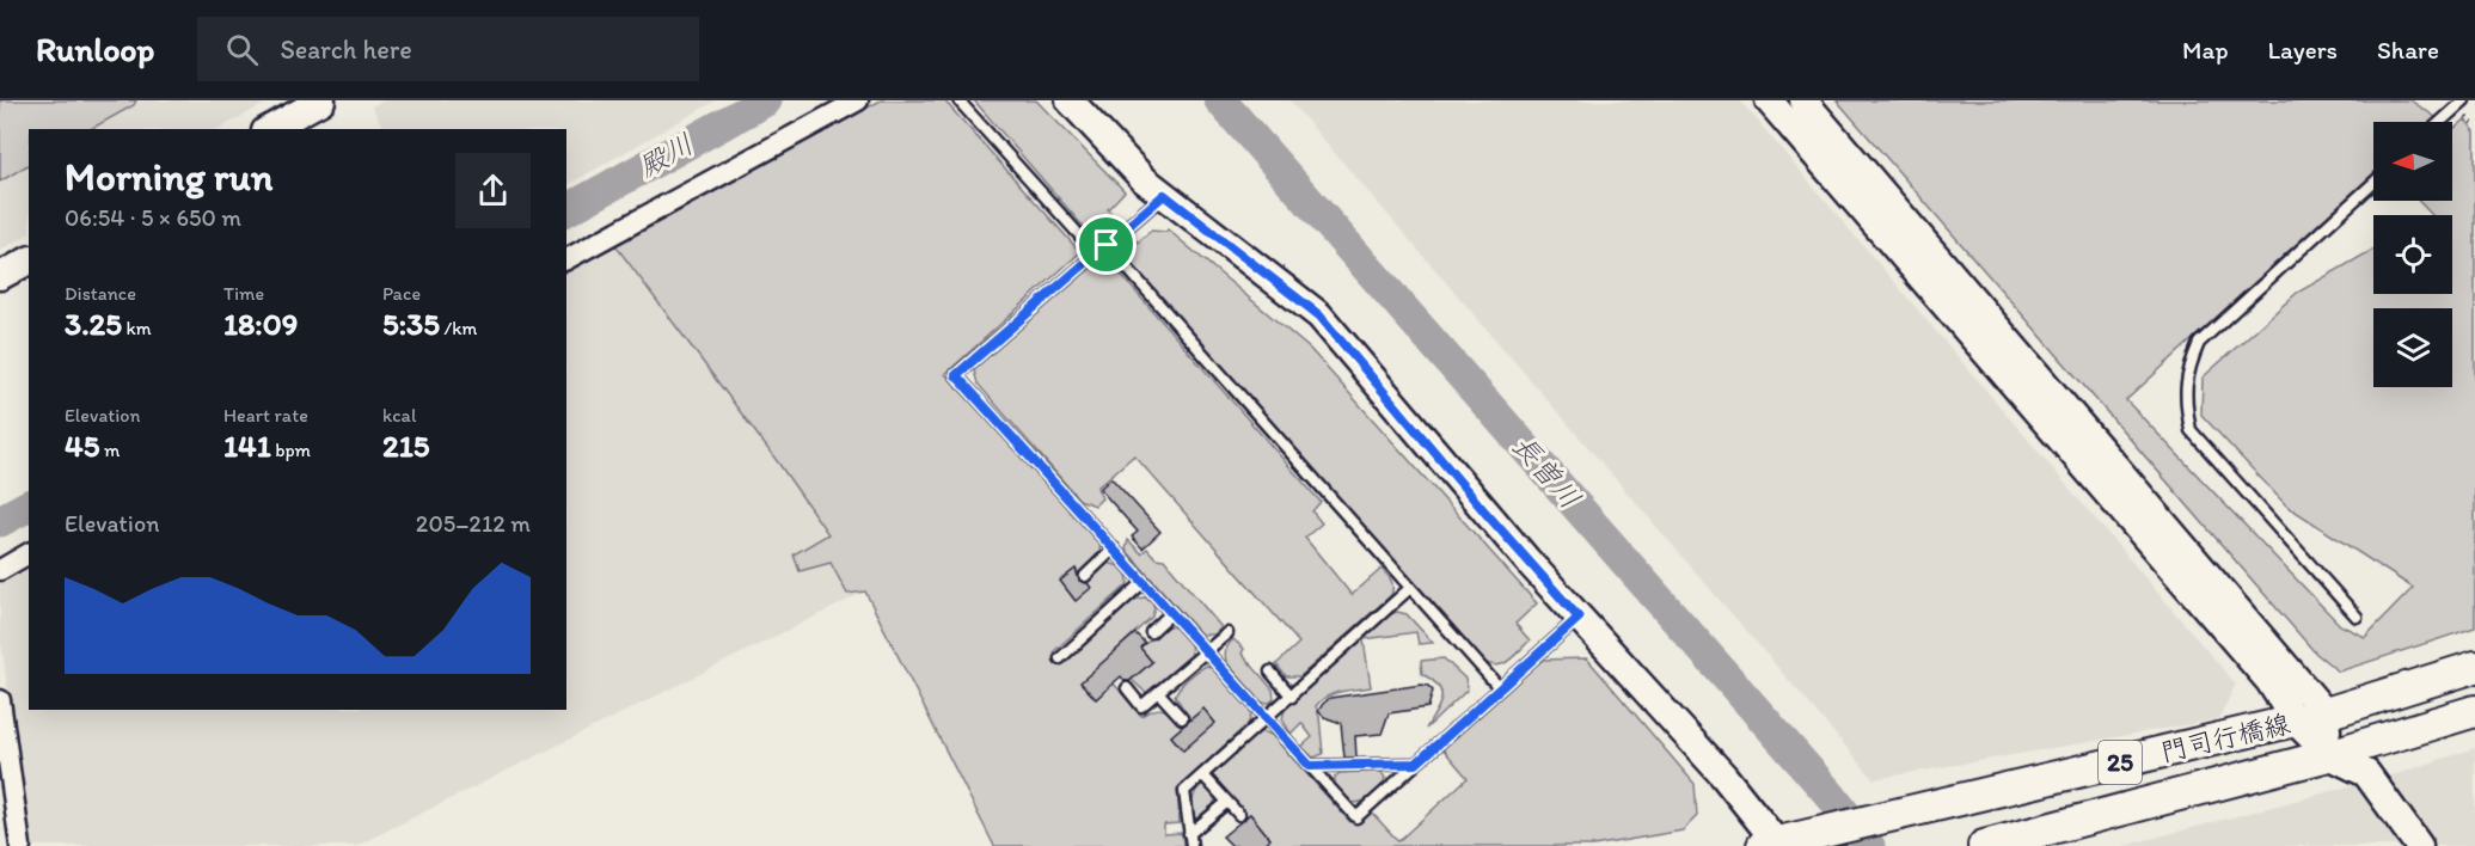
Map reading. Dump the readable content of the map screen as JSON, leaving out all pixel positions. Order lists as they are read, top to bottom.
{
  "streets": {
    "main road": ["門司行橋線", "25"]
  },
  "water": ["殿川", "長曽川"],
  "north": "left",
  "page": {
    "header": "Runloop",
    "search": "Search here",
    "nav": ["Map", "Layers", "Share"],
    "heading": ["Morning run", "06:54 · 5 × 650 m"],
    "stats": [
      ["Distance", "3.25 km"],
      ["Time", "18:09"],
      ["Pace", "5:35 /km"],
      ["Elevation", "45 m"],
      ["Heart rate", "141 bpm"],
      ["kcal", "215"]
    ],
    "chart": ["Elevation", "205–212 m"]
  }
}
